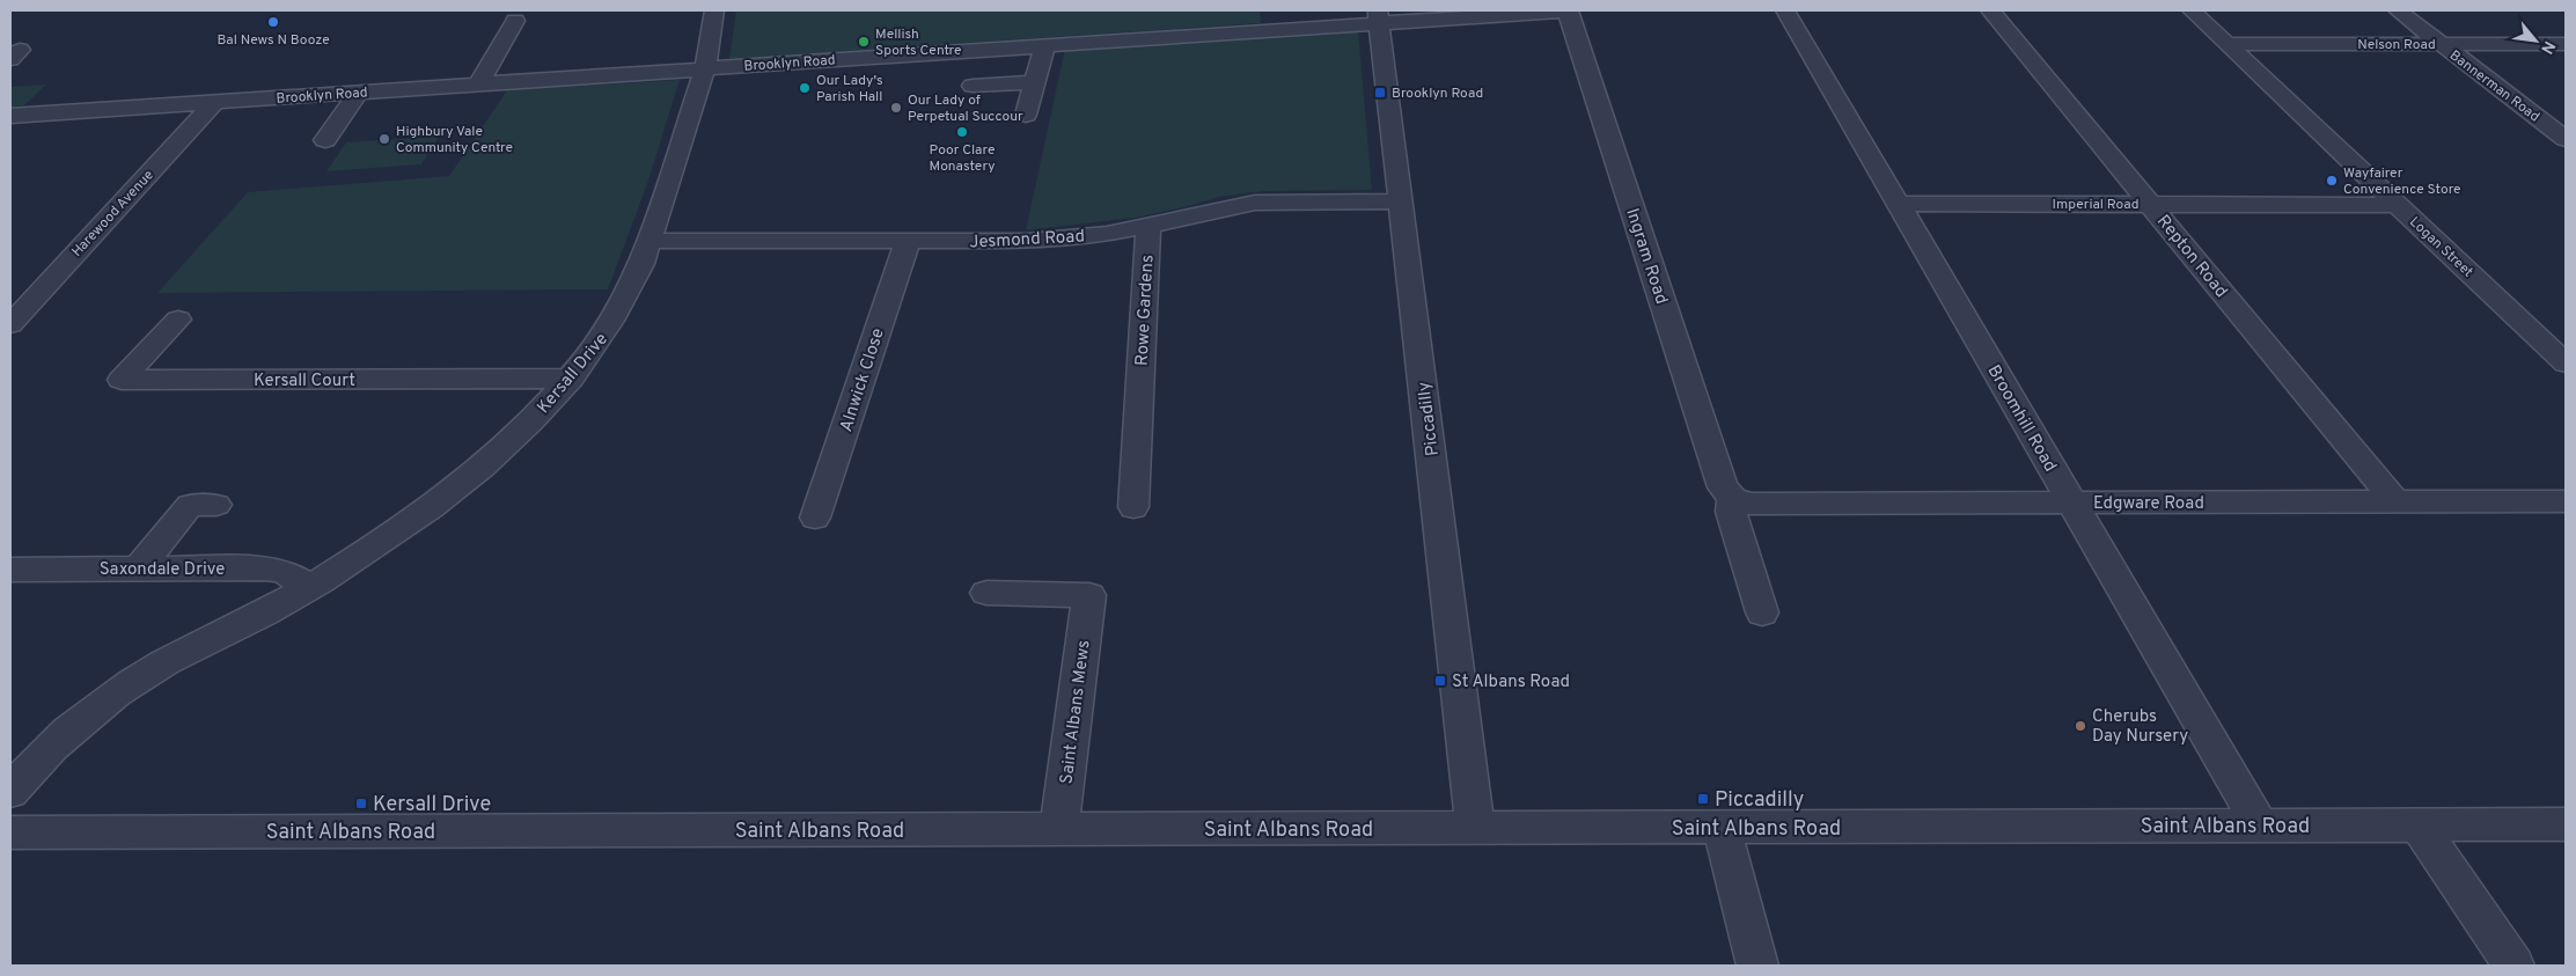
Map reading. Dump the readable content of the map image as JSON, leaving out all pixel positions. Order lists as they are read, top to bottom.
{
  "streets": {
    "street": [
      "Nelson Road",
      "Brooklyn Road",
      "Bannerman Road",
      "Imperial Road",
      "Harewood Avenue",
      "Jesmond Road",
      "Logan Street",
      "Ingram Road",
      "Repton Road",
      "Rowe Gardens",
      "Kersall Drive",
      "Kersall Court",
      "Alnwick Close",
      "Broomhill Road",
      "Piccadilly",
      "Edgware Road",
      "Saxondale Drive",
      "Saint Albans Mews",
      "Saint Albans Road"
    ]
  },
  "crossings": [
    ["Nelson Road", "Bannerman Road"],
    ["Nelson Road", "Logan Street"],
    ["Brooklyn Road", "Harewood Avenue"],
    ["Brooklyn Road", "Ingram Road"],
    ["Brooklyn Road", "Kersall Drive"],
    ["Brooklyn Road", "Piccadilly"],
    ["Imperial Road", "Logan Street"],
    ["Imperial Road", "Repton Road"],
    ["Imperial Road", "Broomhill Road"],
    ["Jesmond Road", "Rowe Gardens"],
    ["Jesmond Road", "Kersall Drive"],
    ["Jesmond Road", "Alnwick Close"],
    ["Jesmond Road", "Piccadilly"],
    ["Ingram Road", "Edgware Road"],
    ["Repton Road", "Edgware Road"],
    ["Kersall Drive", "Kersall Court"],
    ["Kersall Drive", "Saxondale Drive"],
    ["Broomhill Road", "Edgware Road"],
    ["Broomhill Road", "Saint Albans Road"],
    ["Piccadilly", "Saint Albans Road"],
    ["Saint Albans Mews", "Saint Albans Road"]
  ],
  "places": {
    "other": [
      "Bal News N Booze",
      "Mellish Sports Centre",
      "Our Lady's Parish Hall",
      "Our Lady of Perpetual Succour",
      "Poor Clare Monastery",
      "Highbury Vale Community Centre",
      "Wayfairer Convenience Store",
      "Cherubs Day Nursery"
    ],
    "transit": [
      "Brooklyn Road",
      "St Albans Road",
      "Piccadilly",
      "Kersall Drive"
    ]
  },
  "north": "bottom right"
}
